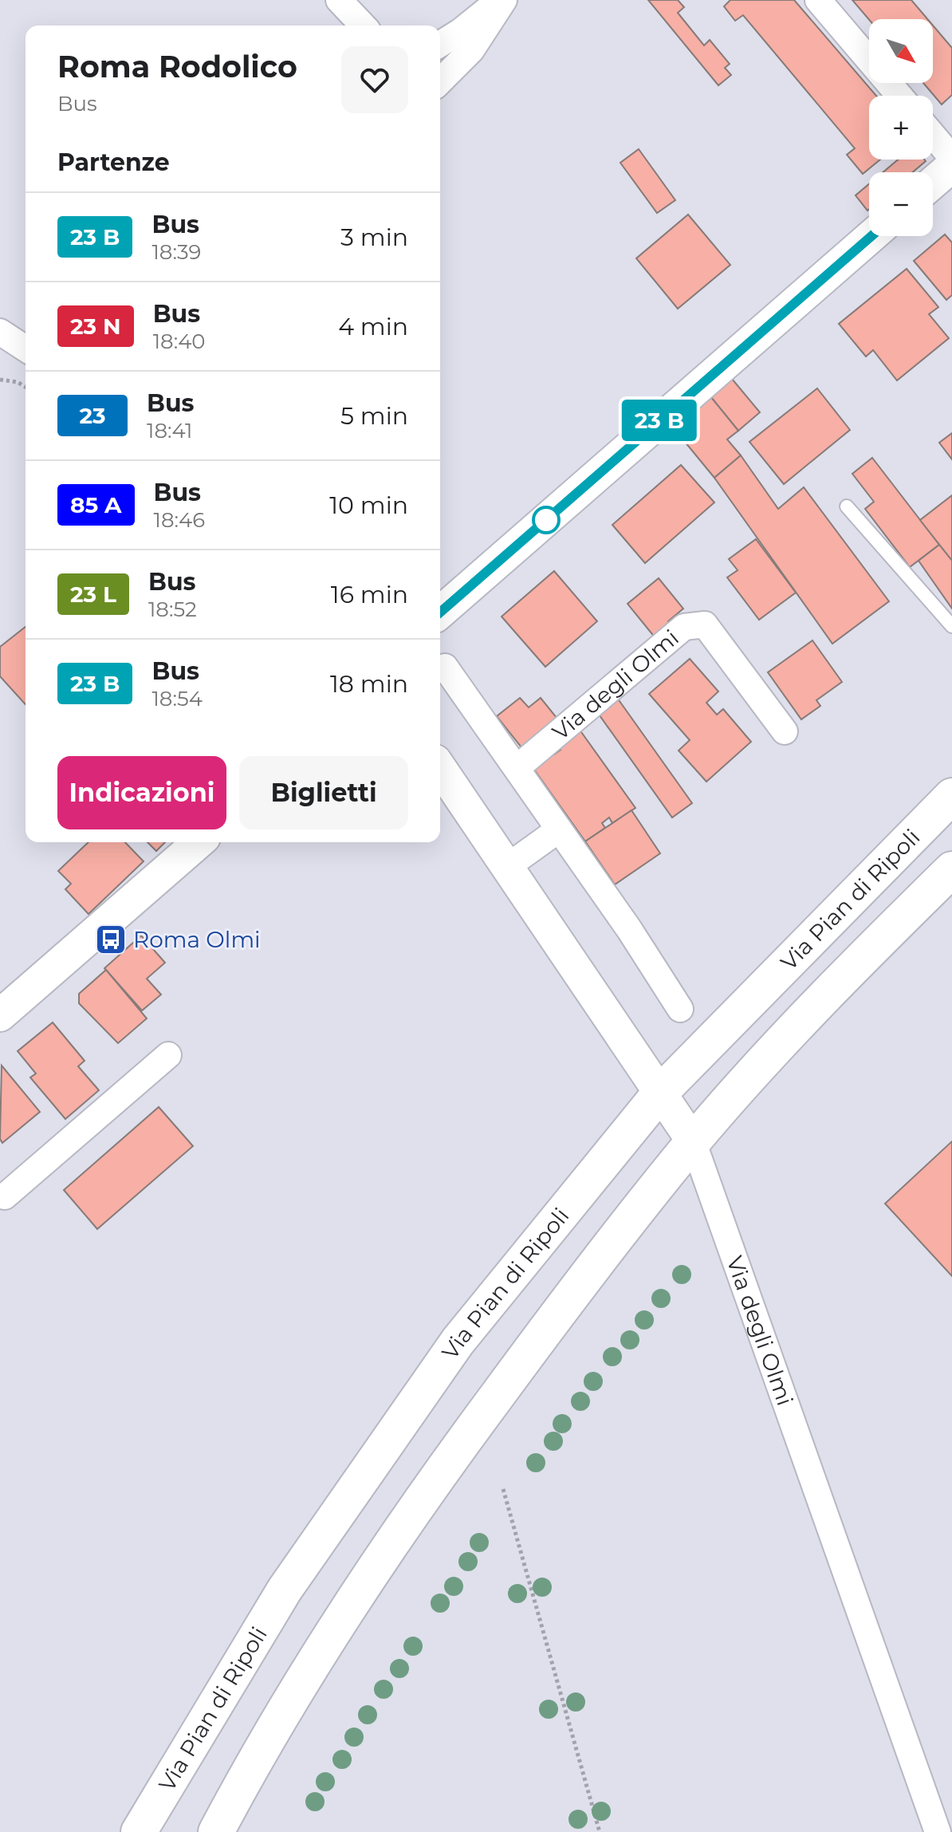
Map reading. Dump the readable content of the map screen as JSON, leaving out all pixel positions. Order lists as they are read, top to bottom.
{
  "streets": {
    "main road": ["Via Pian di Ripoli"],
    "street": ["Via degli Olmi"]
  },
  "crossings": [
    ["Via degli Olmi", "Via Pian di Ripoli"]
  ],
  "places": {
    "bus stop": ["Roma Olmi"]
  },
  "north": "bottom right",
  "page": {
    "on_map": "23 B",
    "map_buttons": ["+", "−"],
    "heading": [
      ["Roma Rodolico", "Bus"],
      "Partenze"
    ],
    "list": [
      {
        "mark": "23 B",
        "name": "Bus",
        "note": "18:39",
        "value": "3 min"
      },
      {
        "mark": "23 N",
        "name": "Bus",
        "note": "18:40",
        "value": "4 min"
      },
      {
        "mark": "23",
        "name": "Bus",
        "note": "18:41",
        "value": "5 min"
      },
      {
        "mark": "85 A",
        "name": "Bus",
        "note": "18:46",
        "value": "10 min"
      },
      {
        "mark": "23 L",
        "name": "Bus",
        "note": "18:52",
        "value": "16 min"
      },
      {
        "mark": "23 B",
        "name": "Bus",
        "note": "18:54",
        "value": "18 min"
      }
    ],
    "buttons": ["Indicazioni", "Biglietti"]
  }
}
